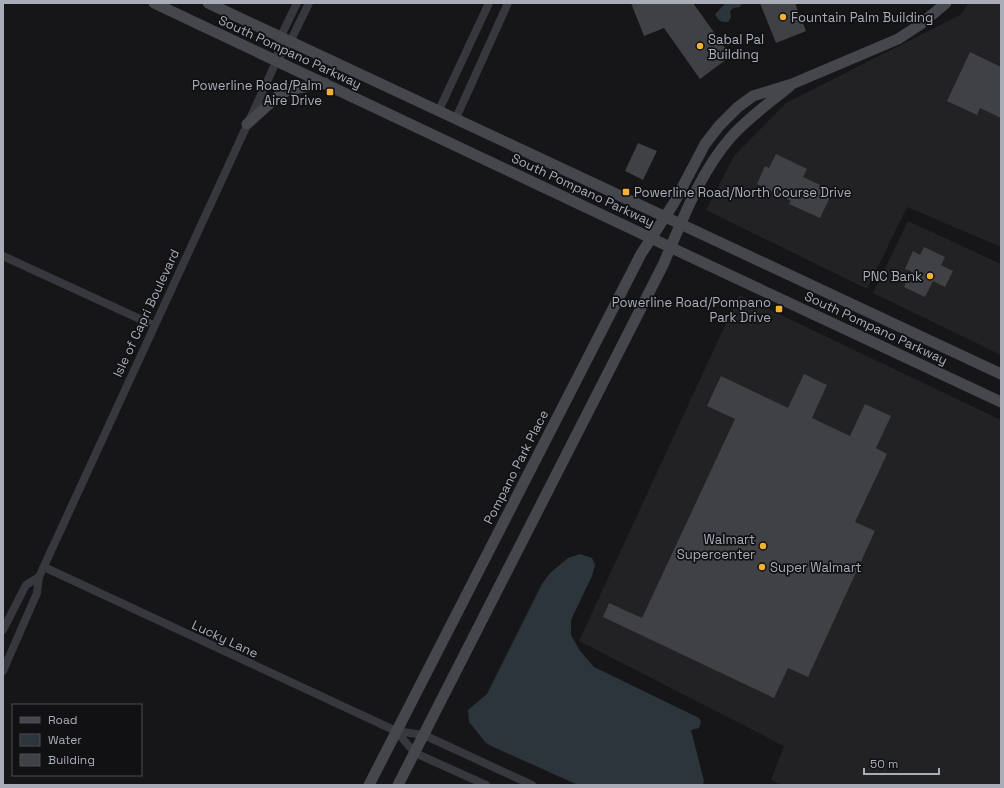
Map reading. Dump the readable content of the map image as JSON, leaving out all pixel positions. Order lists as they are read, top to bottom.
{
  "streets": {
    "main road": ["South Pompano Parkway", "Pompano Park Place"],
    "street": ["Isle of Capri Boulevard", "Lucky Lane"]
  },
  "crossings": [
    ["South Pompano Parkway", "Isle of Capri Boulevard"],
    ["South Pompano Parkway", "Pompano Park Place"],
    ["Isle of Capri Boulevard", "Lucky Lane"],
    ["Pompano Park Place", "Lucky Lane"]
  ],
  "places": {
    "other": [
      "Fountain Palm Building",
      "Sabal Pal Building",
      "PNC Bank",
      "Walmart Supercenter",
      "Super Walmart"
    ],
    "transit": ["Powerline Road/Palm Aire Drive", "Powerline Road/North Course Drive", "Powerline Road/Pompano Park Drive"]
  },
  "legend": ["Road", "Water", "Building"],
  "scale_bar": "50 m"
}
